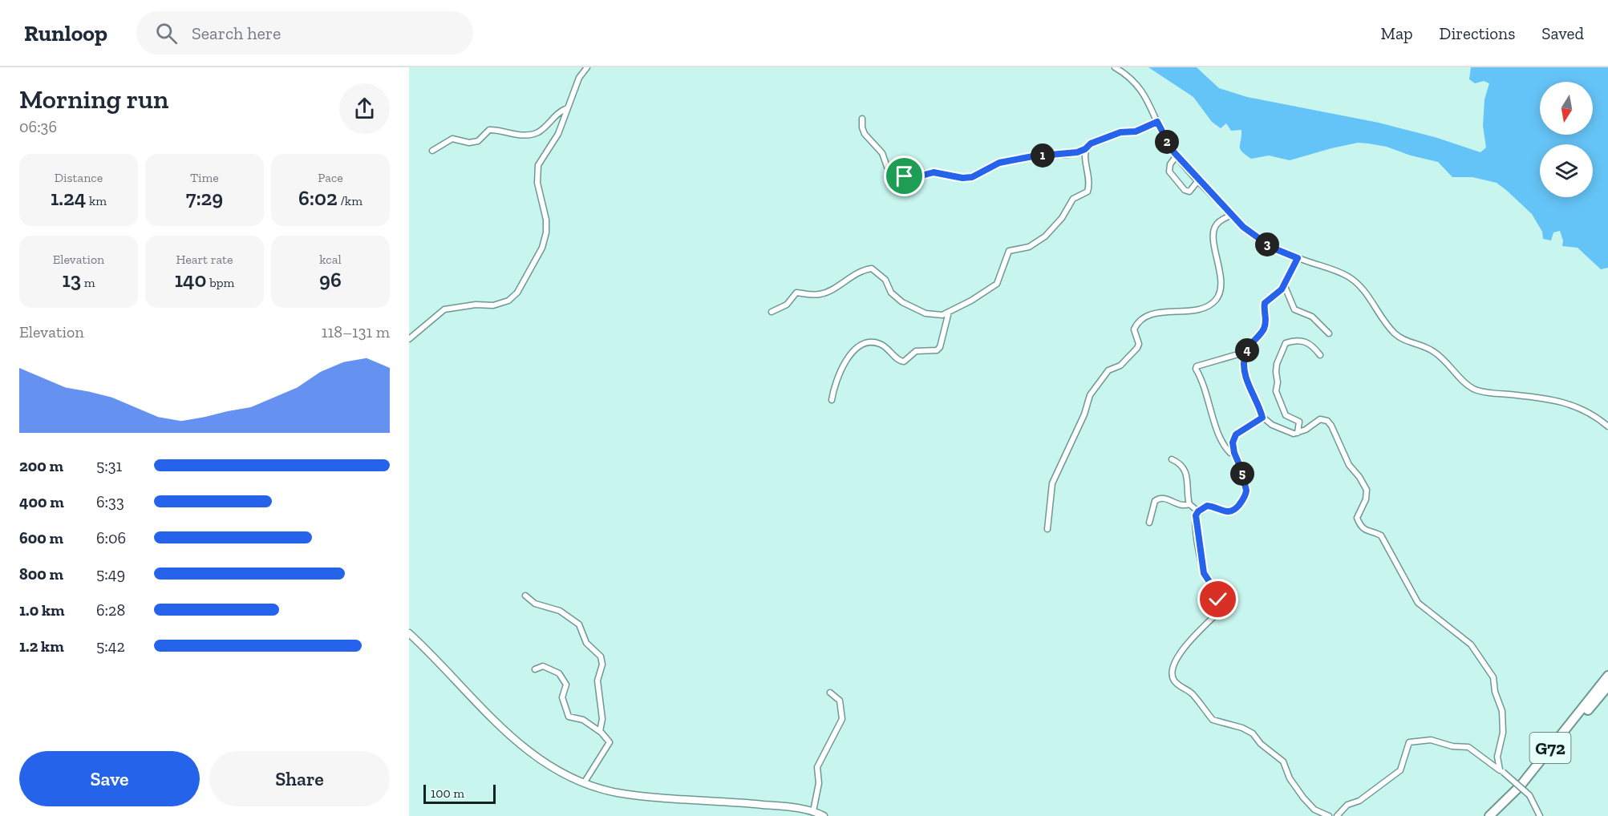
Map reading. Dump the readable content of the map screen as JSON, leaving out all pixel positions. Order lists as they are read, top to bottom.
{
  "streets": {
    "highway": ["G72"]
  },
  "scale_bar": "100 m",
  "north": "bottom",
  "page": {
    "header": "Runloop",
    "search": "Search here",
    "nav": ["Map", "Directions", "Saved"],
    "heading": ["Morning run", "06:36"],
    "pins": [
      "2",
      "1",
      "3",
      "4",
      "5"
    ],
    "stats": [
      ["Distance", "1.24 km"],
      ["Time", "7:29"],
      ["Pace", "6:02 /km"],
      ["Elevation", "13 m"],
      ["Heart rate", "140 bpm"],
      ["kcal", "96"]
    ],
    "chart": ["Elevation", "118–131 m"],
    "list": [
      {
        "name": "200 m",
        "note": "5:31"
      },
      {
        "name": "400 m",
        "note": "6:33"
      },
      {
        "name": "600 m",
        "note": "6:06"
      },
      {
        "name": "800 m",
        "note": "5:49"
      },
      {
        "name": "1.0 km",
        "note": "6:28"
      },
      {
        "name": "1.2 km",
        "note": "5:42"
      }
    ],
    "buttons": ["Save", "Share"],
    "scale": "100 m"
  }
}
